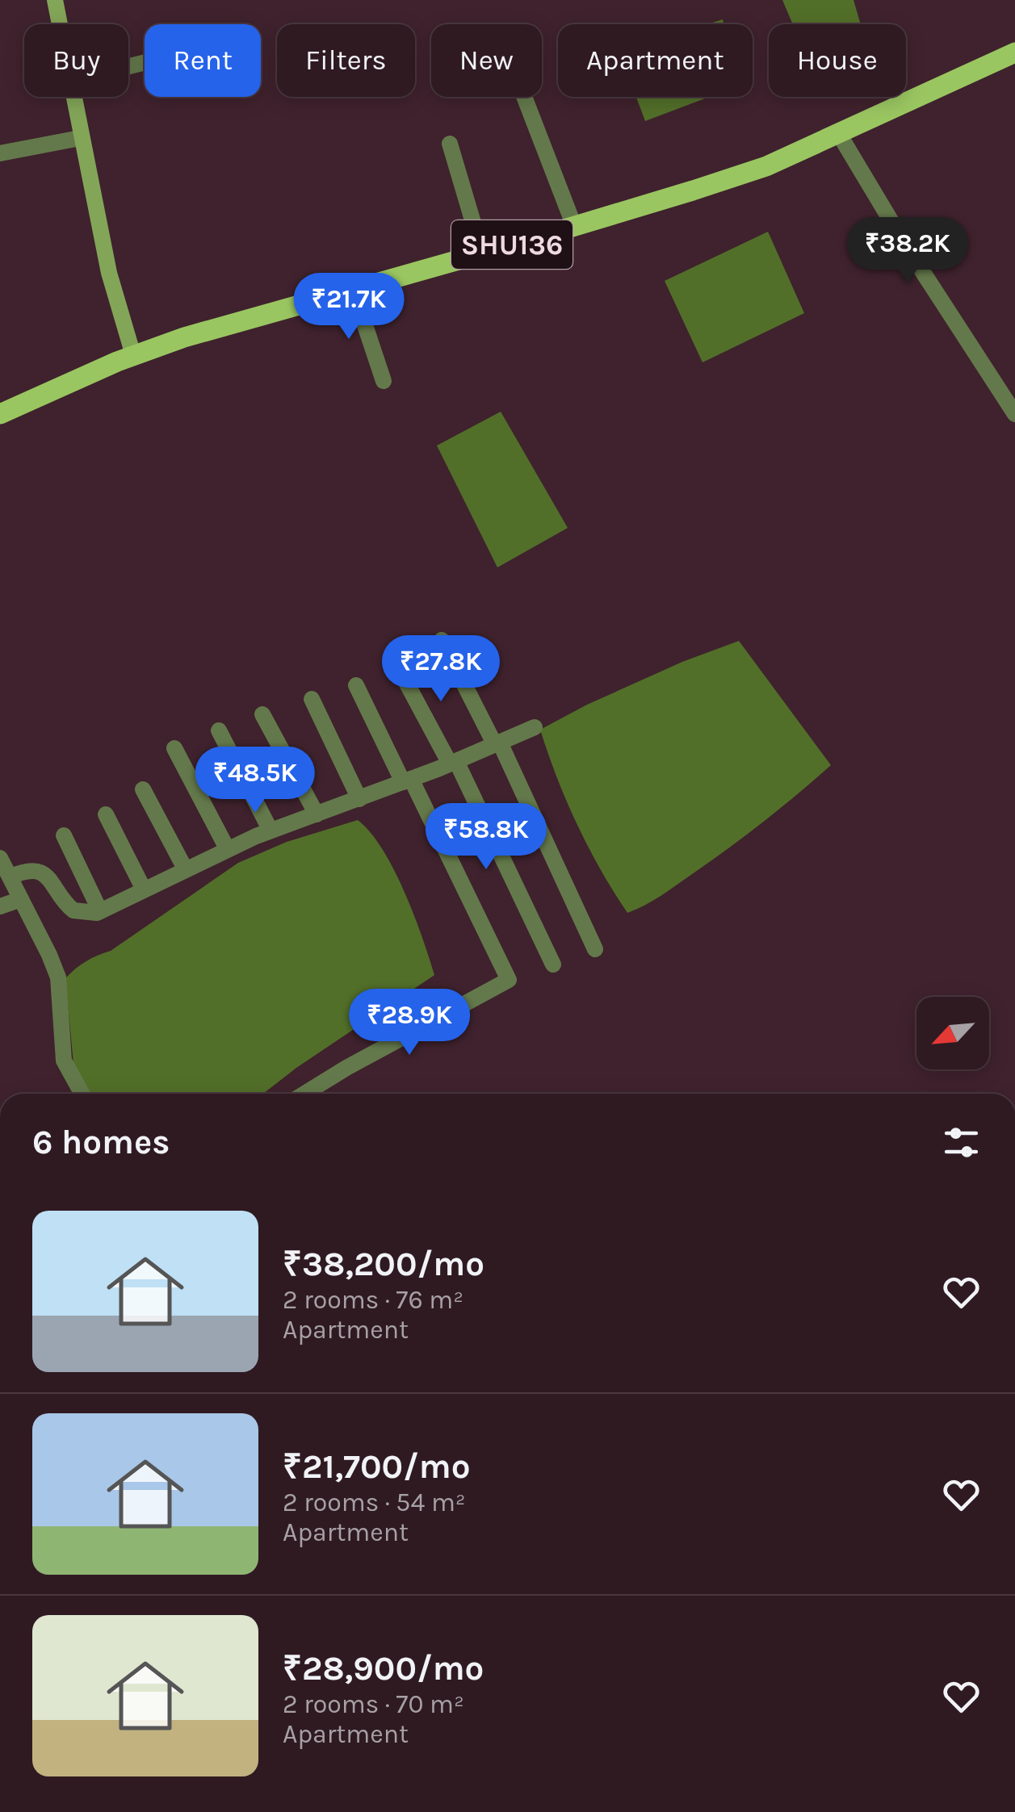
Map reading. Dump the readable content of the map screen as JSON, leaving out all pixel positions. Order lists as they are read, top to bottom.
{
  "streets": {
    "main road": ["SHU136"]
  },
  "north": "bottom left",
  "page": {
    "chip": [
      "Buy",
      "Rent",
      "Filters",
      "New",
      "Apartment",
      "House"
    ],
    "price": [
      "₹38.2K",
      "₹21.7K",
      "₹27.8K",
      "₹48.5K",
      "₹58.8K",
      "₹28.9K"
    ],
    "heading": "6 homes",
    "list": [
      {
        "name": "₹38,200/mo",
        "note": "2 rooms · 76 m² · Apartment"
      },
      {
        "name": "₹21,700/mo",
        "note": "2 rooms · 54 m² · Apartment"
      },
      {
        "name": "₹28,900/mo",
        "note": "2 rooms · 70 m² · Apartment"
      }
    ]
  }
}
